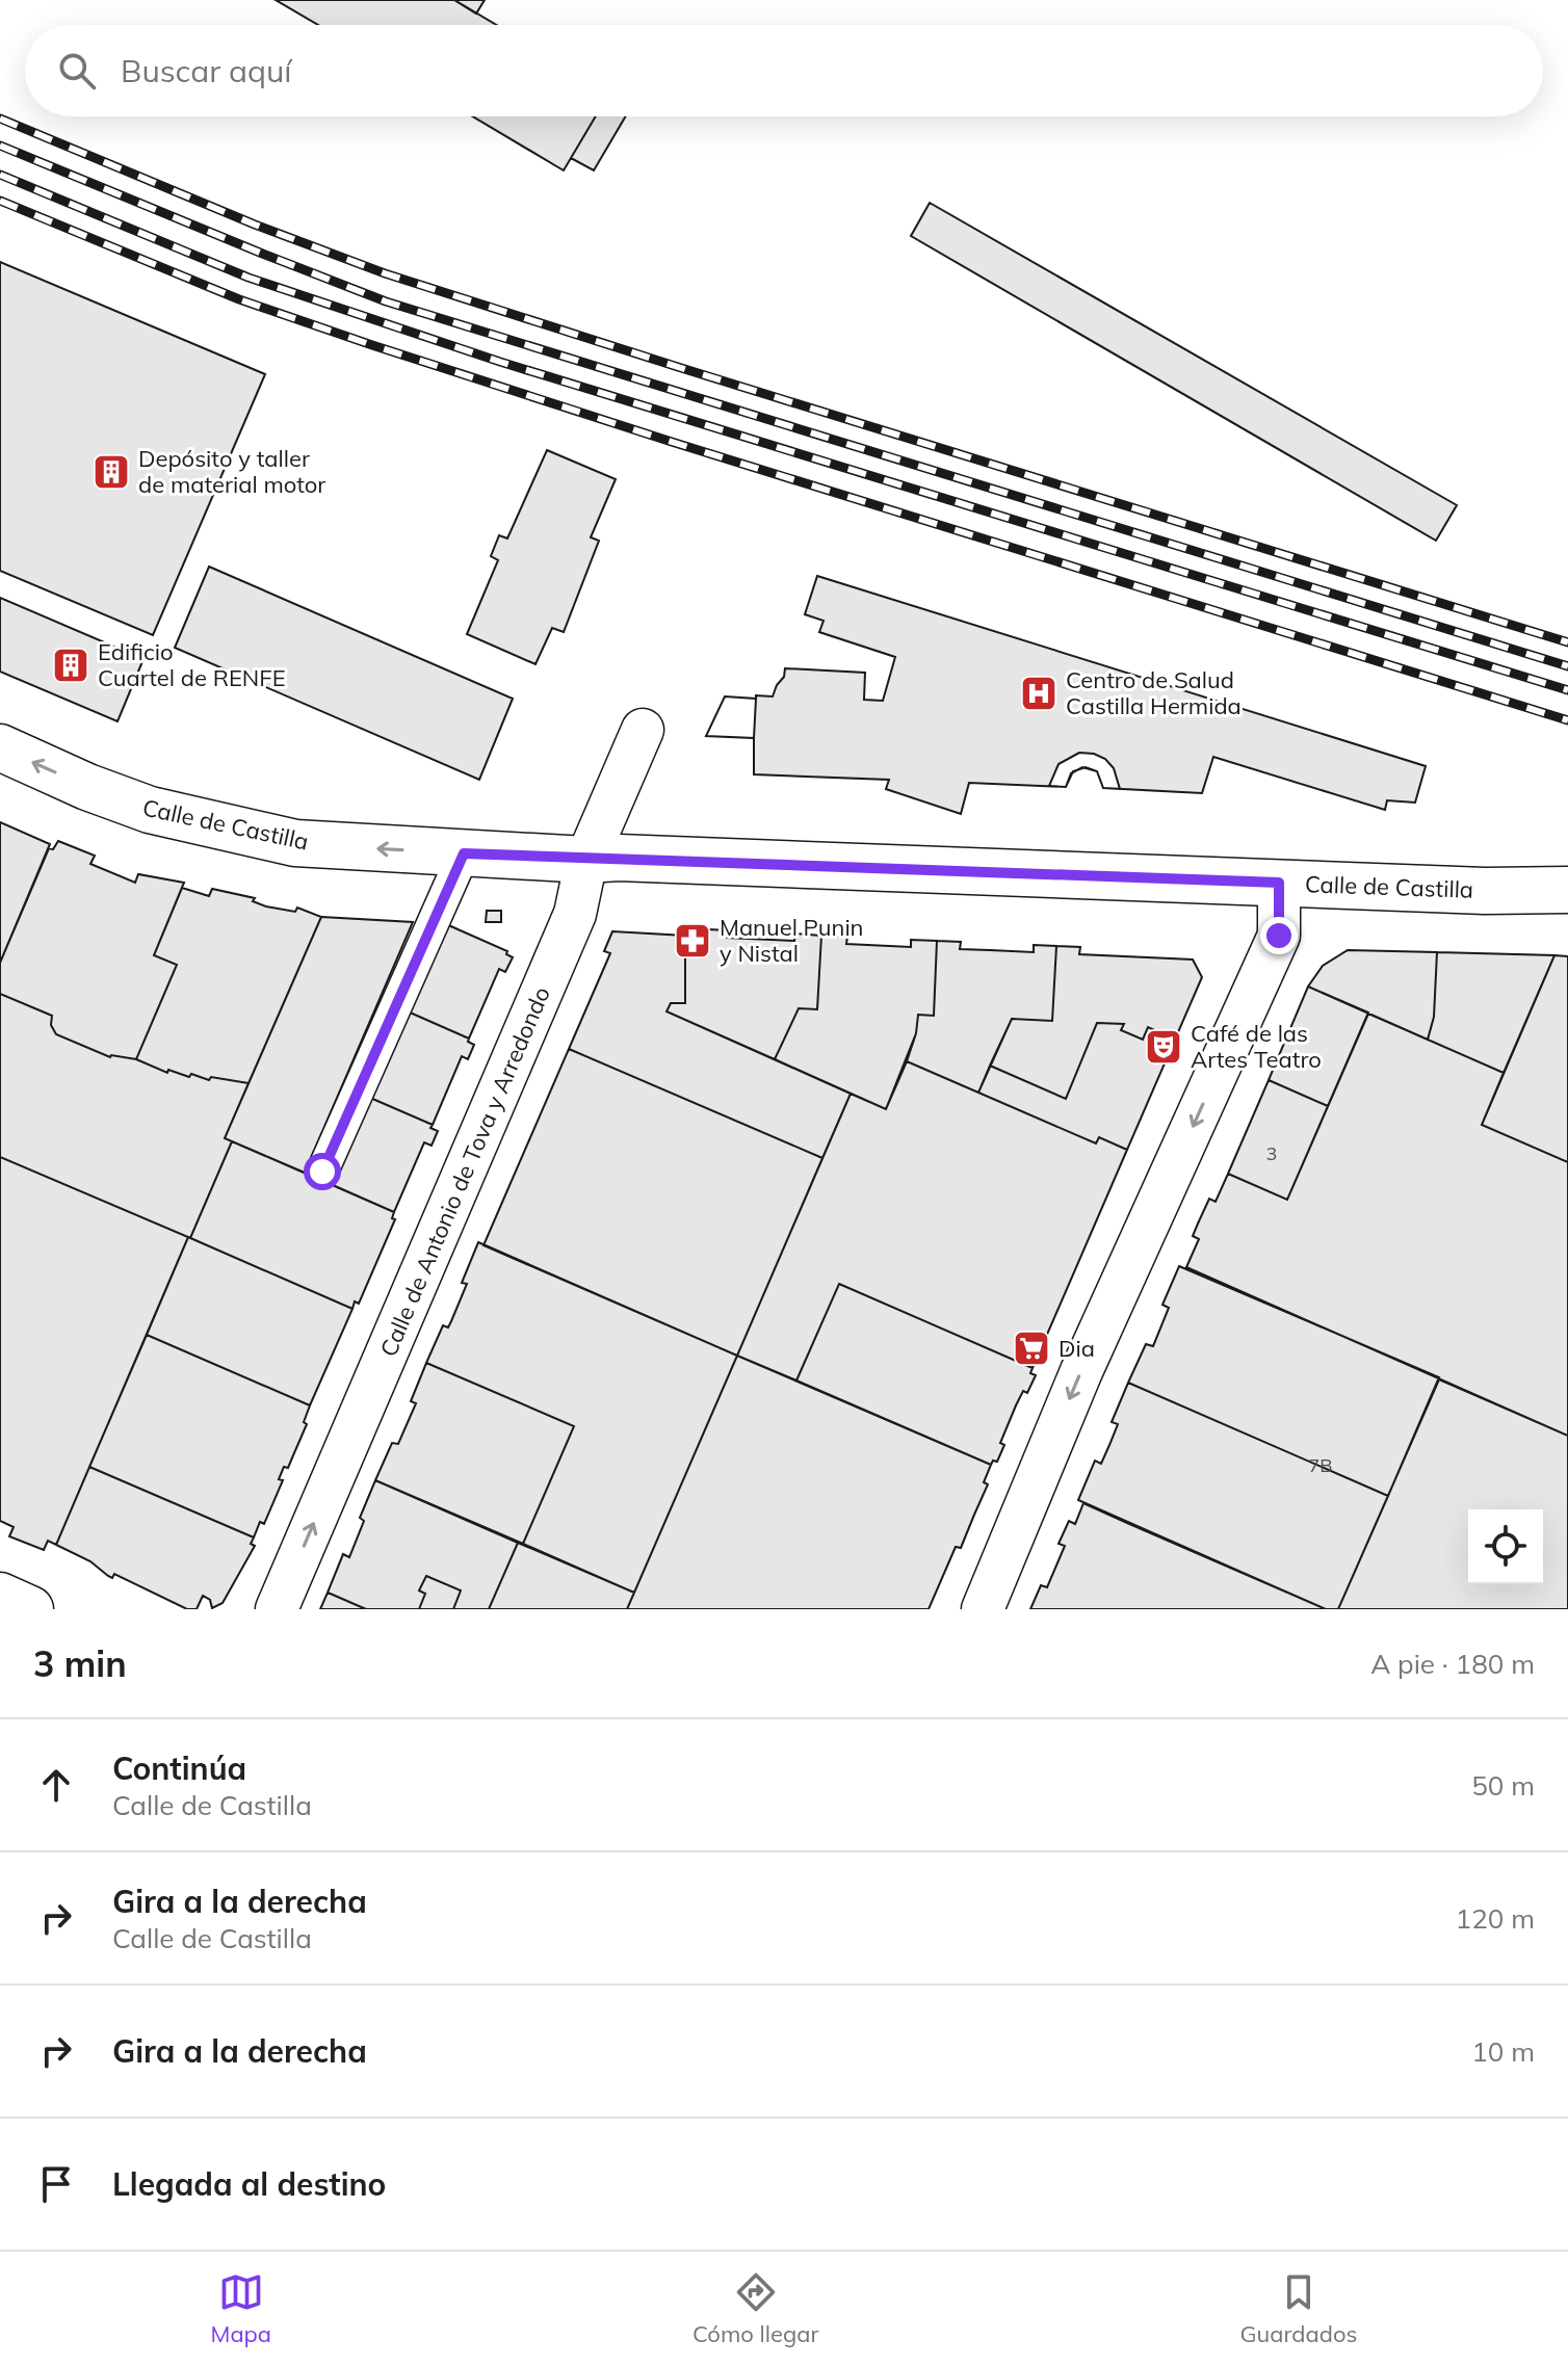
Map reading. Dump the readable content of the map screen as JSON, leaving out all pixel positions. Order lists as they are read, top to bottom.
{
  "streets": {
    "main road": ["Calle de Castilla"],
    "street": ["Calle de Antonio de Tova y Arredondo"]
  },
  "crossings": [
    ["Calle de Castilla", "Calle de Antonio de Tova y Arredondo"]
  ],
  "places": {
    "building": ["Depósito y taller de material motor", "Edificio Cuartel de RENFE"],
    "hospital": ["Centro de Salud Castilla Hermida"],
    "pharmacy": ["Manuel Punin y Nistal"],
    "theatre": ["Café de las Artes Teatro"],
    "supermarket": ["Dia"]
  },
  "house_numbers": ["3", "7B"],
  "page": {
    "search": "Buscar aquí",
    "heading": ["3 min", "A pie · 180 m"],
    "list": [
      ["Continúa", "Calle de Castilla", "50 m"],
      ["Gira a la derecha", "Calle de Castilla", "120 m"],
      ["Gira a la derecha", "10 m"],
      "Llegada al destino"
    ],
    "nav": ["Mapa", "Cómo llegar", "Guardados"]
  }
}
